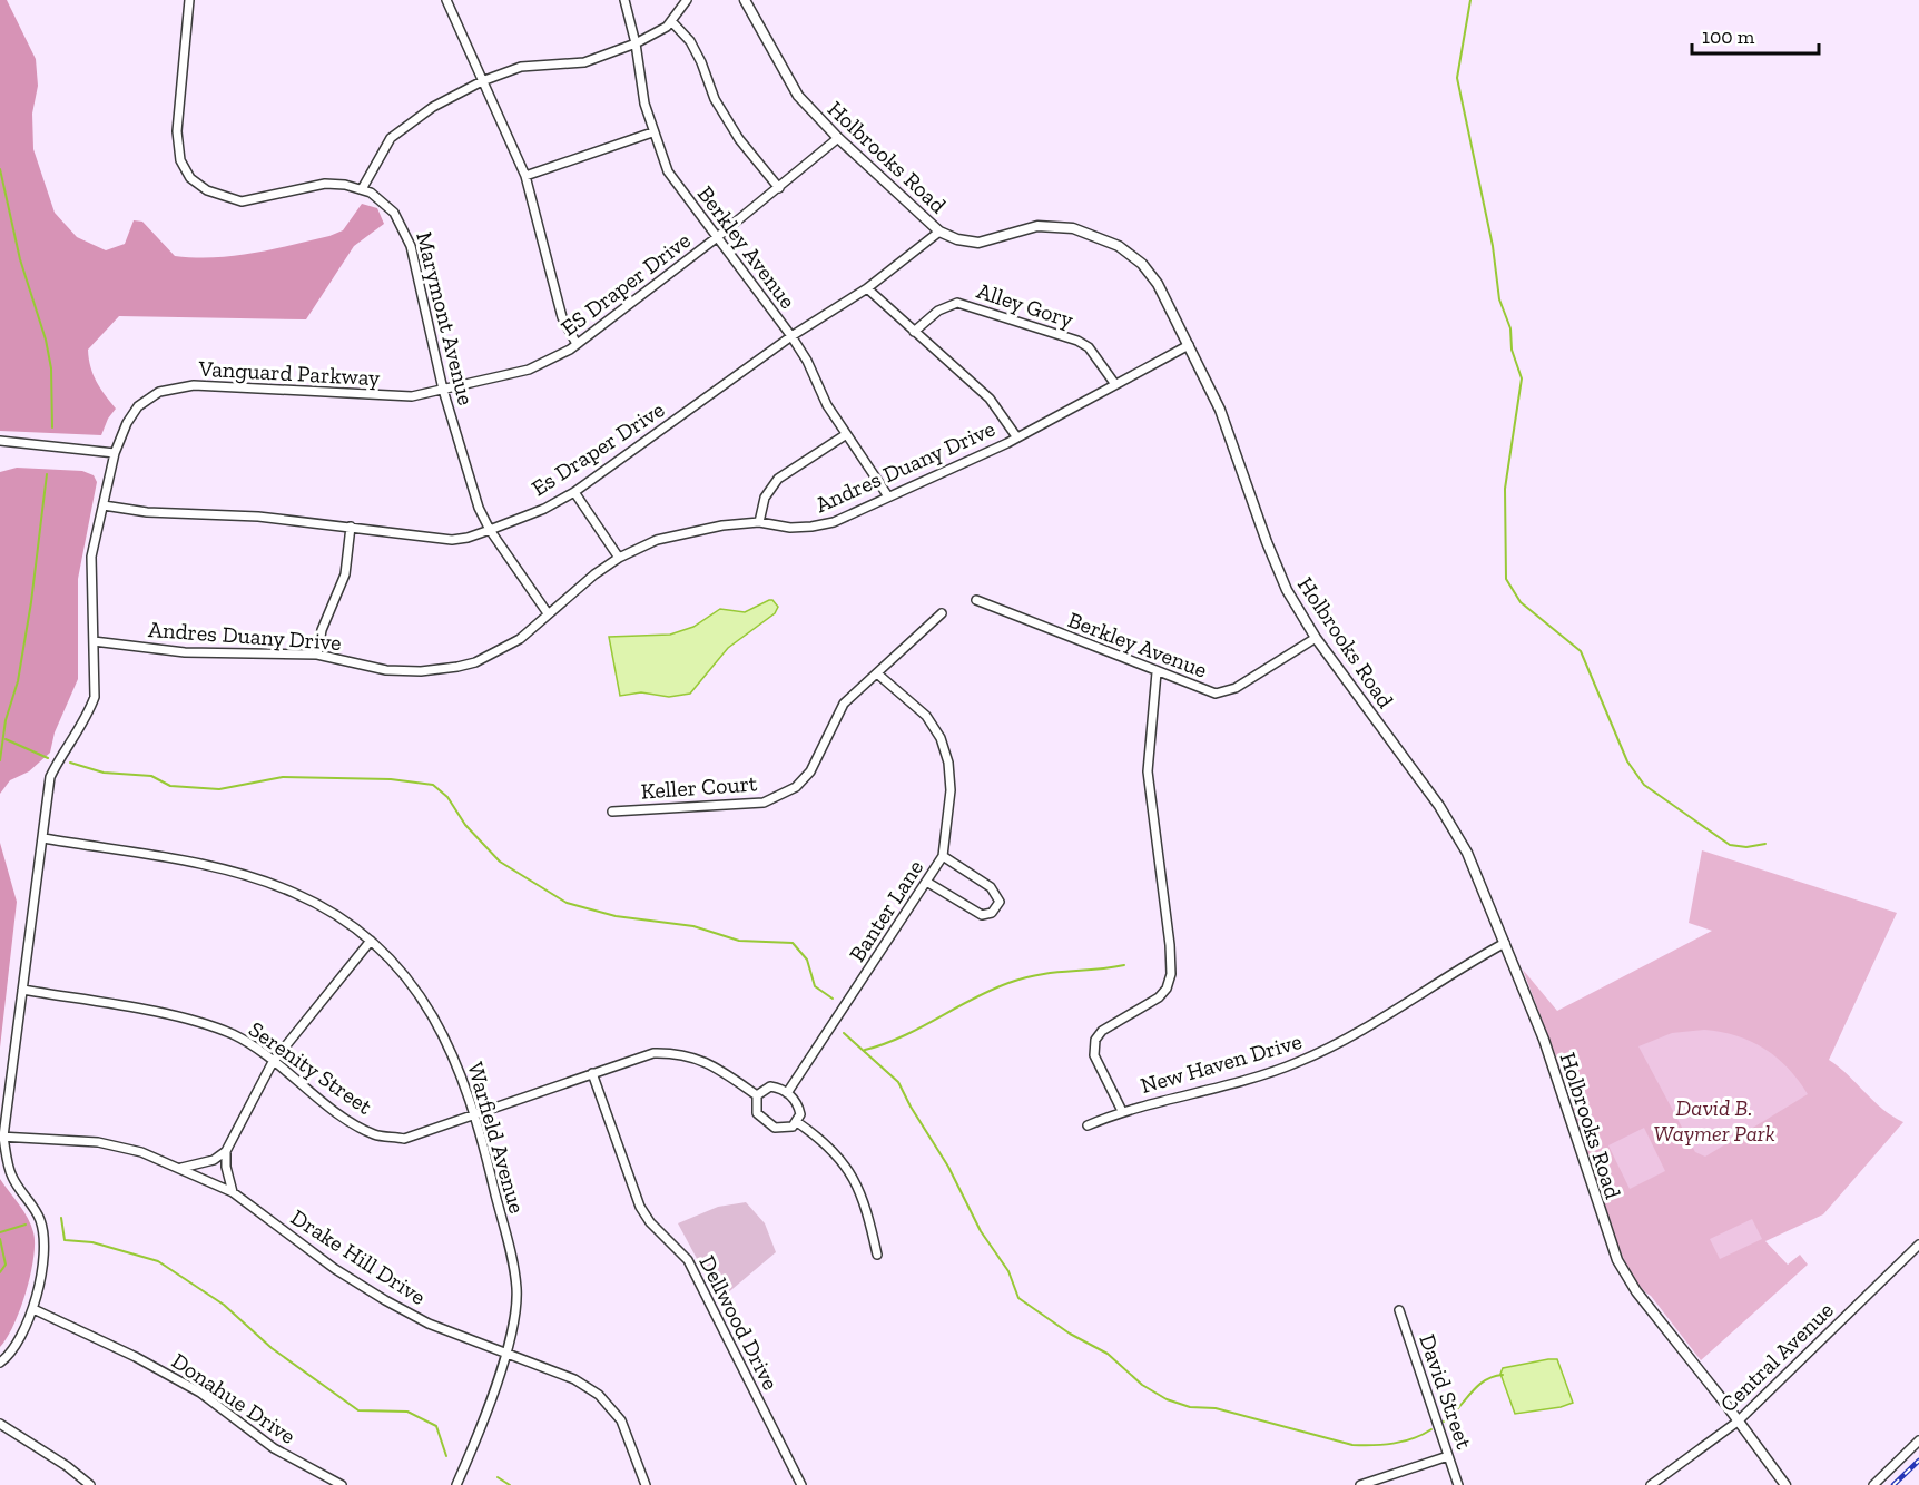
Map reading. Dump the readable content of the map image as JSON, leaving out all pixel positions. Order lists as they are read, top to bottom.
{
  "streets": {
    "street": [
      "Holbrooks Road",
      "Berkley Avenue",
      "ES Draper Drive",
      "Alley Gory",
      "Marymont Avenue",
      "Vanguard Parkway",
      "Es Draper Drive",
      "Andres Duany Drive",
      "Keller Court",
      "Banter Lane",
      "New Haven Drive",
      "Serenity Street",
      "Warfield Avenue",
      "Drake Hill Drive",
      "Dellwood Drive",
      "Central Avenue",
      "David Street",
      "Donahue Drive"
    ]
  },
  "crossings": [
    ["Holbrooks Road", "Berkley Avenue"],
    ["Holbrooks Road", "ES Draper Drive"],
    ["Holbrooks Road", "Es Draper Drive"],
    ["Holbrooks Road", "Andres Duany Drive"],
    ["Holbrooks Road", "New Haven Drive"],
    ["Holbrooks Road", "Central Avenue"],
    ["Berkley Avenue", "ES Draper Drive"],
    ["Berkley Avenue", "Es Draper Drive"],
    ["Berkley Avenue", "Andres Duany Drive"],
    ["Berkley Avenue", "New Haven Drive"],
    ["ES Draper Drive", "Marymont Avenue"],
    ["ES Draper Drive", "Vanguard Parkway"],
    ["Alley Gory", "Andres Duany Drive"],
    ["Marymont Avenue", "Vanguard Parkway"],
    ["Marymont Avenue", "Es Draper Drive"],
    ["Marymont Avenue", "Andres Duany Drive"],
    ["Vanguard Parkway", "Es Draper Drive"],
    ["Vanguard Parkway", "Andres Duany Drive"],
    ["Vanguard Parkway", "Serenity Street"],
    ["Vanguard Parkway", "Warfield Avenue"],
    ["Vanguard Parkway", "Drake Hill Drive"],
    ["Vanguard Parkway", "Donahue Drive"],
    ["Keller Court", "Banter Lane"],
    ["Banter Lane", "Serenity Street"],
    ["Serenity Street", "Warfield Avenue"],
    ["Serenity Street", "Dellwood Drive"],
    ["Warfield Avenue", "Drake Hill Drive"]
  ],
  "parks": ["David B. Waymer Park"],
  "scale_bar": "100 m"
}
